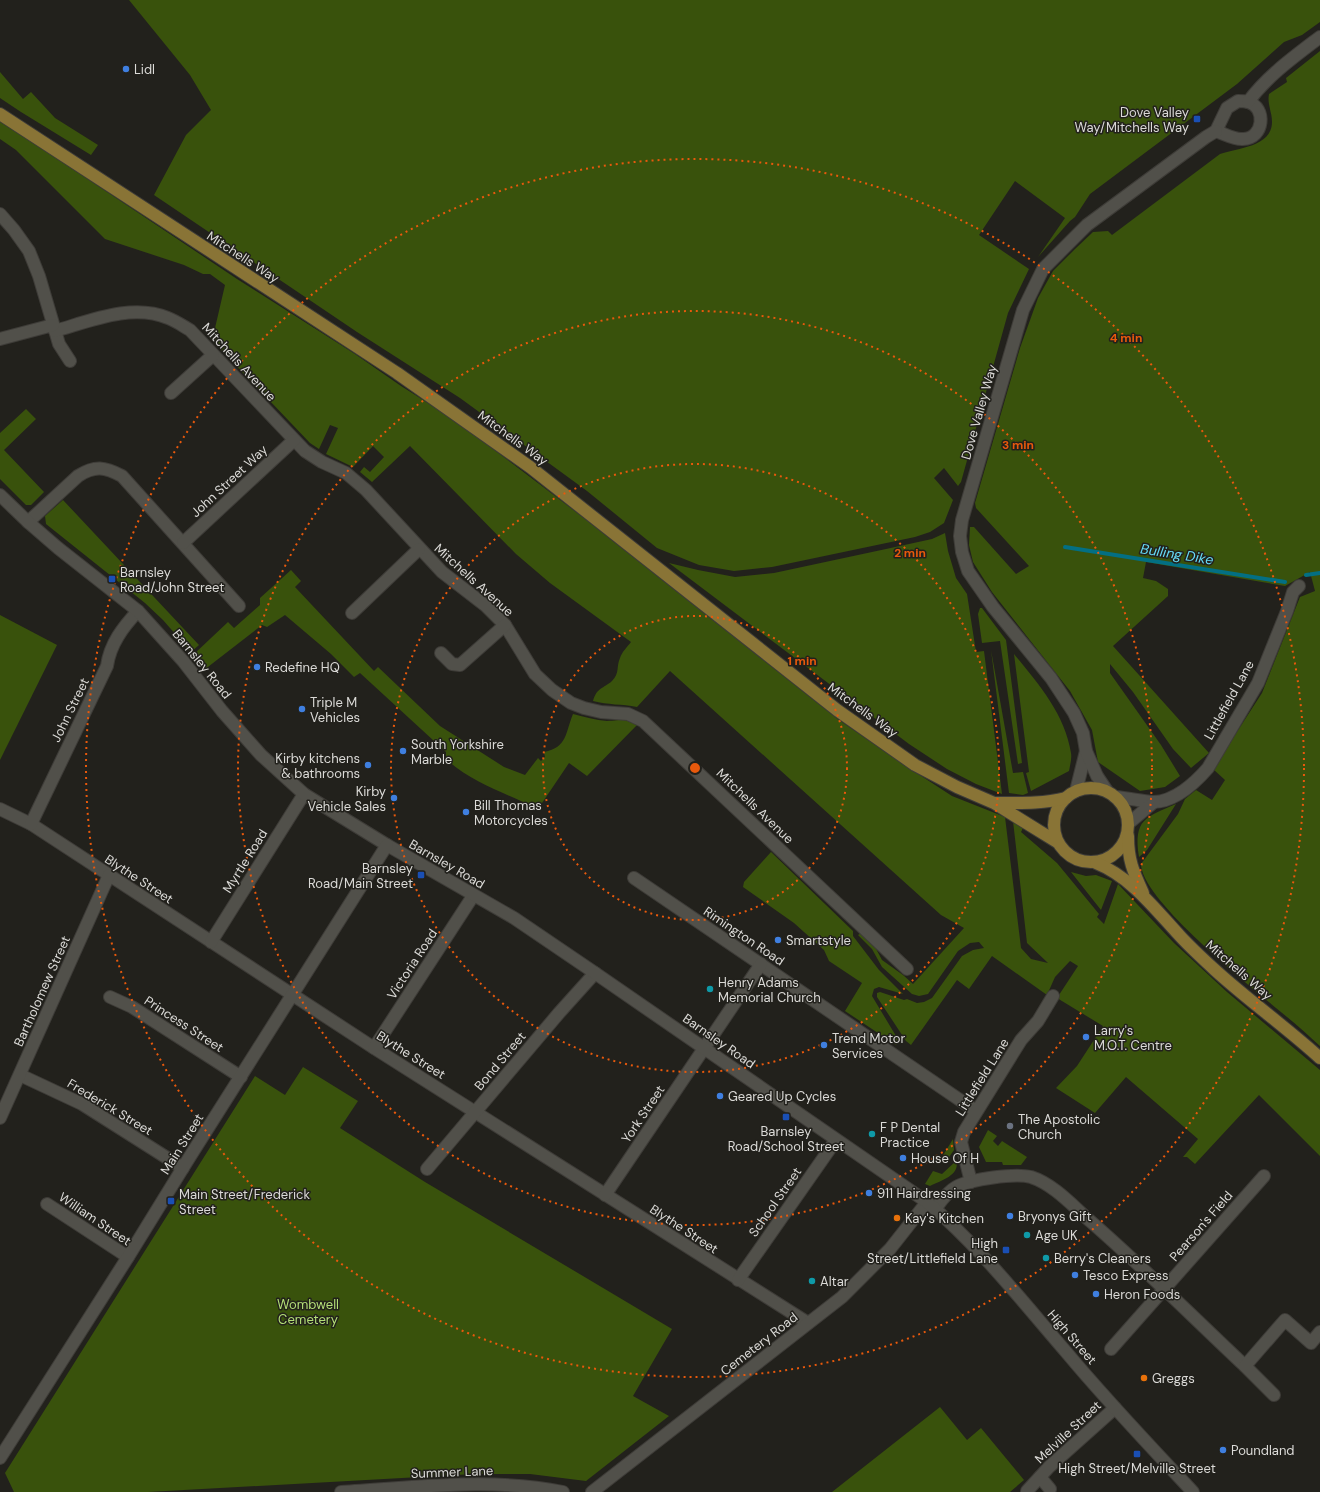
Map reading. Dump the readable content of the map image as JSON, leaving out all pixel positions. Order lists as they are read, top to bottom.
{
  "streets": {
    "main road": ["Mitchells Way"],
    "street": [
      "Mitchells Avenue",
      "Dove Valley Way",
      "John Street Way",
      "Barnsley Road",
      "Littlefield Lane",
      "John Street",
      "Myrtle Road",
      "Blythe Street",
      "Rimington Road",
      "Victoria Road",
      "Bartholomew Street",
      "Princess Street",
      "Bond Street",
      "Frederick Street",
      "York Street",
      "Main Street",
      "School Street",
      "William Street",
      "Pearson's Field",
      "High Street",
      "Cemetery Road",
      "Melville Street",
      "Summer Lane"
    ]
  },
  "crossings": [
    ["Mitchells Way", "Dove Valley Way"],
    ["Mitchells Way", "Littlefield Lane"],
    ["Mitchells Avenue", "John Street Way"],
    ["Dove Valley Way", "Littlefield Lane"],
    ["Barnsley Road", "John Street"],
    ["Barnsley Road", "Myrtle Road"],
    ["Barnsley Road", "Victoria Road"],
    ["Barnsley Road", "Bond Street"],
    ["Barnsley Road", "York Street"],
    ["Barnsley Road", "Main Street"],
    ["Barnsley Road", "School Street"],
    ["Barnsley Road", "High Street"],
    ["Barnsley Road", "Cemetery Road"],
    ["Littlefield Lane", "Rimington Road"],
    ["Littlefield Lane", "Cemetery Road"],
    ["John Street", "Blythe Street"],
    ["Myrtle Road", "Blythe Street"],
    ["Blythe Street", "Victoria Road"],
    ["Blythe Street", "Bartholomew Street"],
    ["Blythe Street", "Bond Street"],
    ["Blythe Street", "York Street"],
    ["Blythe Street", "Main Street"],
    ["Blythe Street", "School Street"],
    ["Blythe Street", "Cemetery Road"],
    ["Rimington Road", "York Street"],
    ["Bartholomew Street", "Frederick Street"],
    ["Princess Street", "Main Street"],
    ["Frederick Street", "Main Street"],
    ["Main Street", "William Street"],
    ["Pearson's Field", "Cemetery Road"],
    ["High Street", "Cemetery Road"],
    ["High Street", "Melville Street"]
  ],
  "water": ["Bulling Dike"],
  "parks": ["Wombwell Cemetery"],
  "places": {
    "other": [
      "Lidl",
      "Redefine HQ",
      "Triple M Vehicles",
      "South Yorkshire Marble",
      "Kirby kitchens & bathrooms",
      "Kirby Vehicle Sales",
      "Bill Thomas Motorcycles",
      "Smartstyle",
      "Henry Adams Memorial Church",
      "Larry's M.O.T. Centre",
      "Trend Motor Services",
      "Geared Up Cycles",
      "The Apostolic Church",
      "F P Dental Practice",
      "House Of H",
      "911 Hairdressing",
      "Bryonys Gift",
      "Kay's Kitchen",
      "Age UK",
      "Berry's Cleaners",
      "Tesco Express",
      "Altar",
      "Heron Foods",
      "Greggs",
      "Poundland"
    ],
    "transit": [
      "Dove Valley Way/Mitchells Way",
      "Barnsley Road/John Street",
      "Barnsley Road/Main Street",
      "Barnsley Road/School Street",
      "Main Street/Frederick Street",
      "High Street/Littlefield Lane",
      "High Street/Melville Street"
    ]
  },
  "rings": [
    "4 min",
    "3 min",
    "2 min",
    "1 min"
  ]
}
